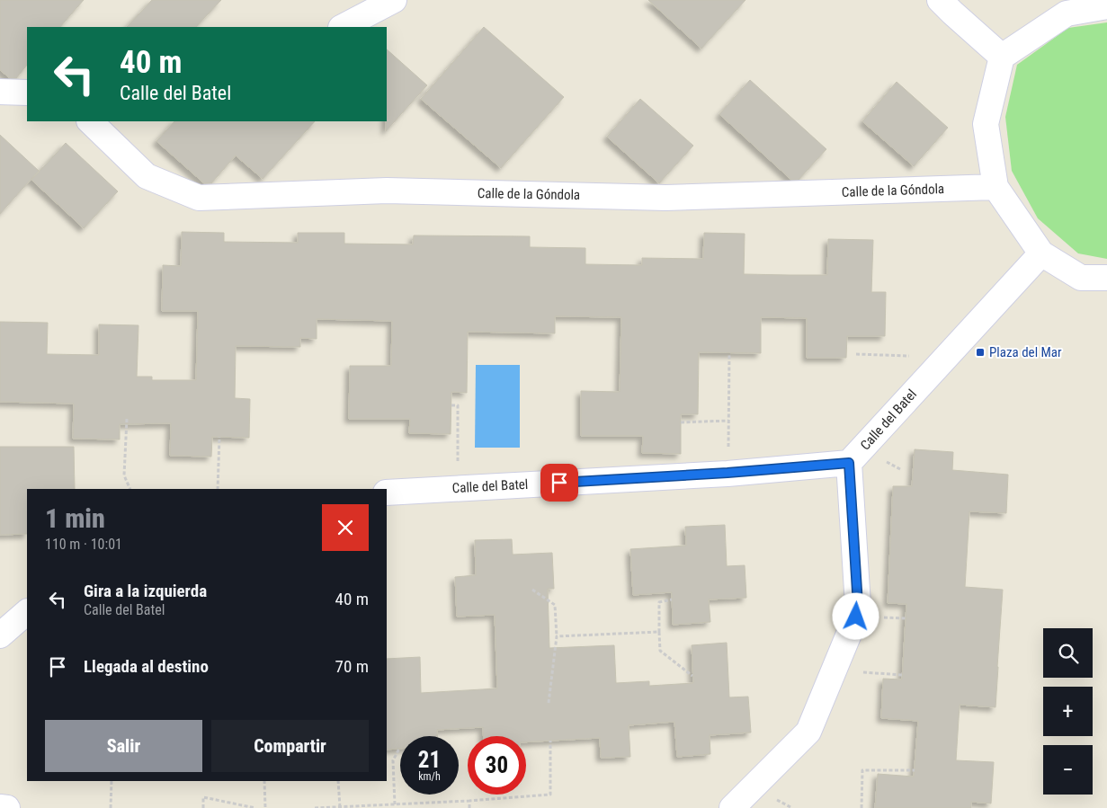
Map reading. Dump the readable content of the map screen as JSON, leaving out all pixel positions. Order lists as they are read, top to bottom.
{
  "streets": {
    "street": ["Calle de la Góndola", "Calle del Batel"]
  },
  "places": {
    "transit": ["Plaza del Mar"]
  },
  "page": {
    "turn": ["40 m", "Calle del Batel"],
    "heading": ["1 min", "110 m · 10:01"],
    "list": [
      {
        "name": "Gira a la izquierda",
        "note": "Calle del Batel",
        "value": "40 m"
      },
      {
        "name": "Llegada al destino",
        "value": "70 m"
      }
    ],
    "map_buttons": ["+", "−"],
    "buttons": ["Salir", "Compartir"],
    "speed": "21 km/h",
    "limit": "30"
  }
}
